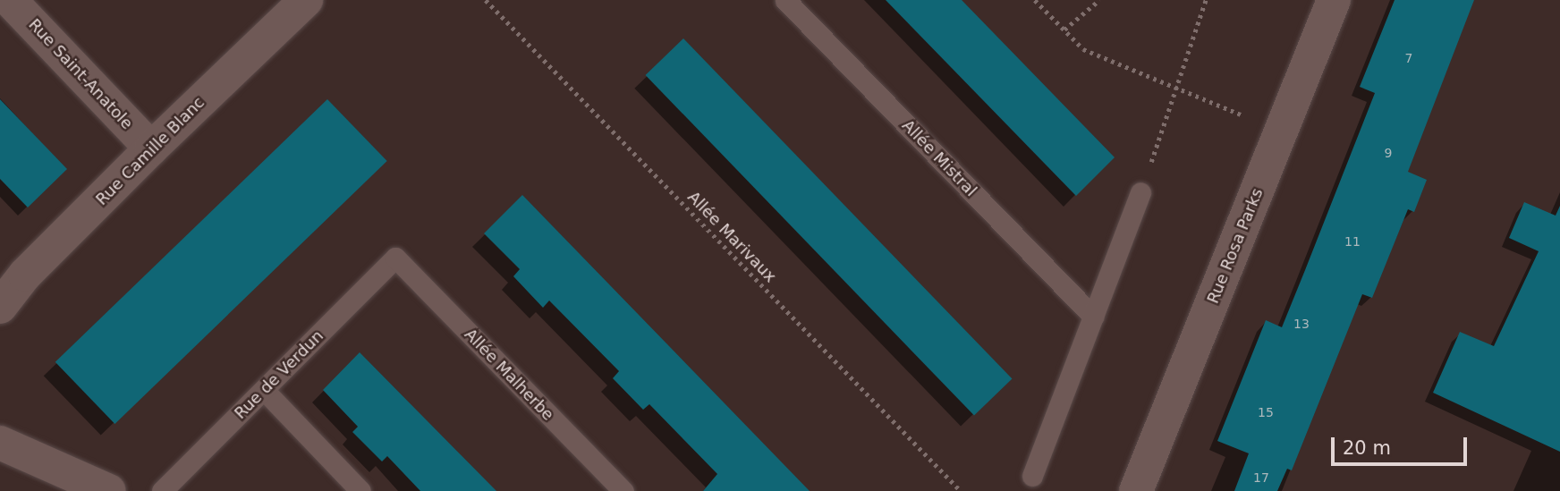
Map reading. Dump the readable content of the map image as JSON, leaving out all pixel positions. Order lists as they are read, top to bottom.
{
  "streets": {
    "street": ["Rue Saint-Anatole", "Rue Camille Blanc", "Rue Rosa Parks"],
    "lane": ["Allée Mistral", "Rue de Verdun", "Allée Malherbe"],
    "path": ["Allée Marivaux"]
  },
  "crossings": [
    ["Rue Saint-Anatole", "Rue Camille Blanc"],
    ["Rue de Verdun", "Allée Malherbe"]
  ],
  "house_numbers": [
    "7",
    "9",
    "11",
    "13",
    "15",
    "17"
  ],
  "scale_bar": "20 m"
}
